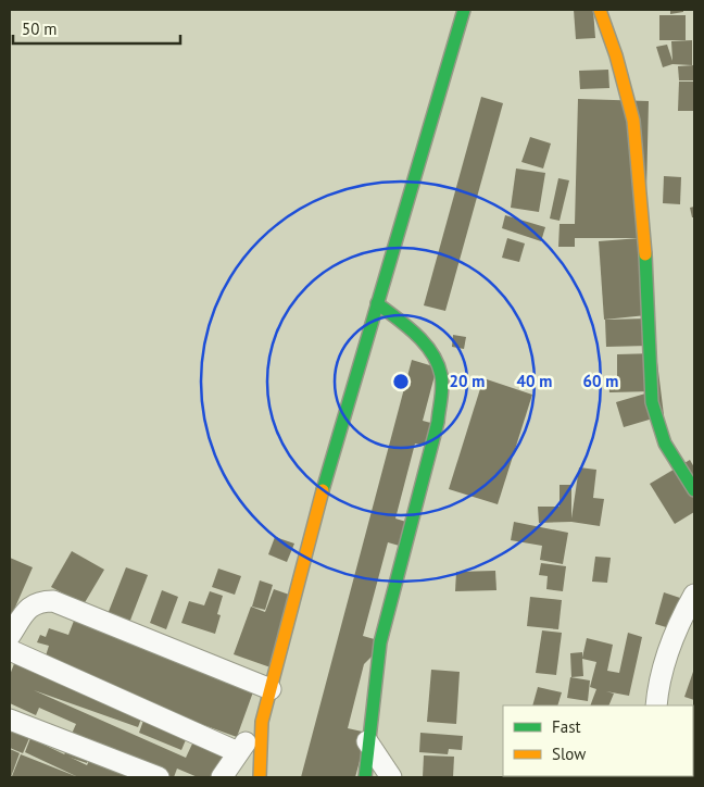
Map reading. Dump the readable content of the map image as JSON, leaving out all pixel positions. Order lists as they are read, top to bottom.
{
  "legend": ["Fast", "Slow"],
  "scale_bar": "50 m",
  "rings": ["20 m", "40 m", "60 m"]
}
